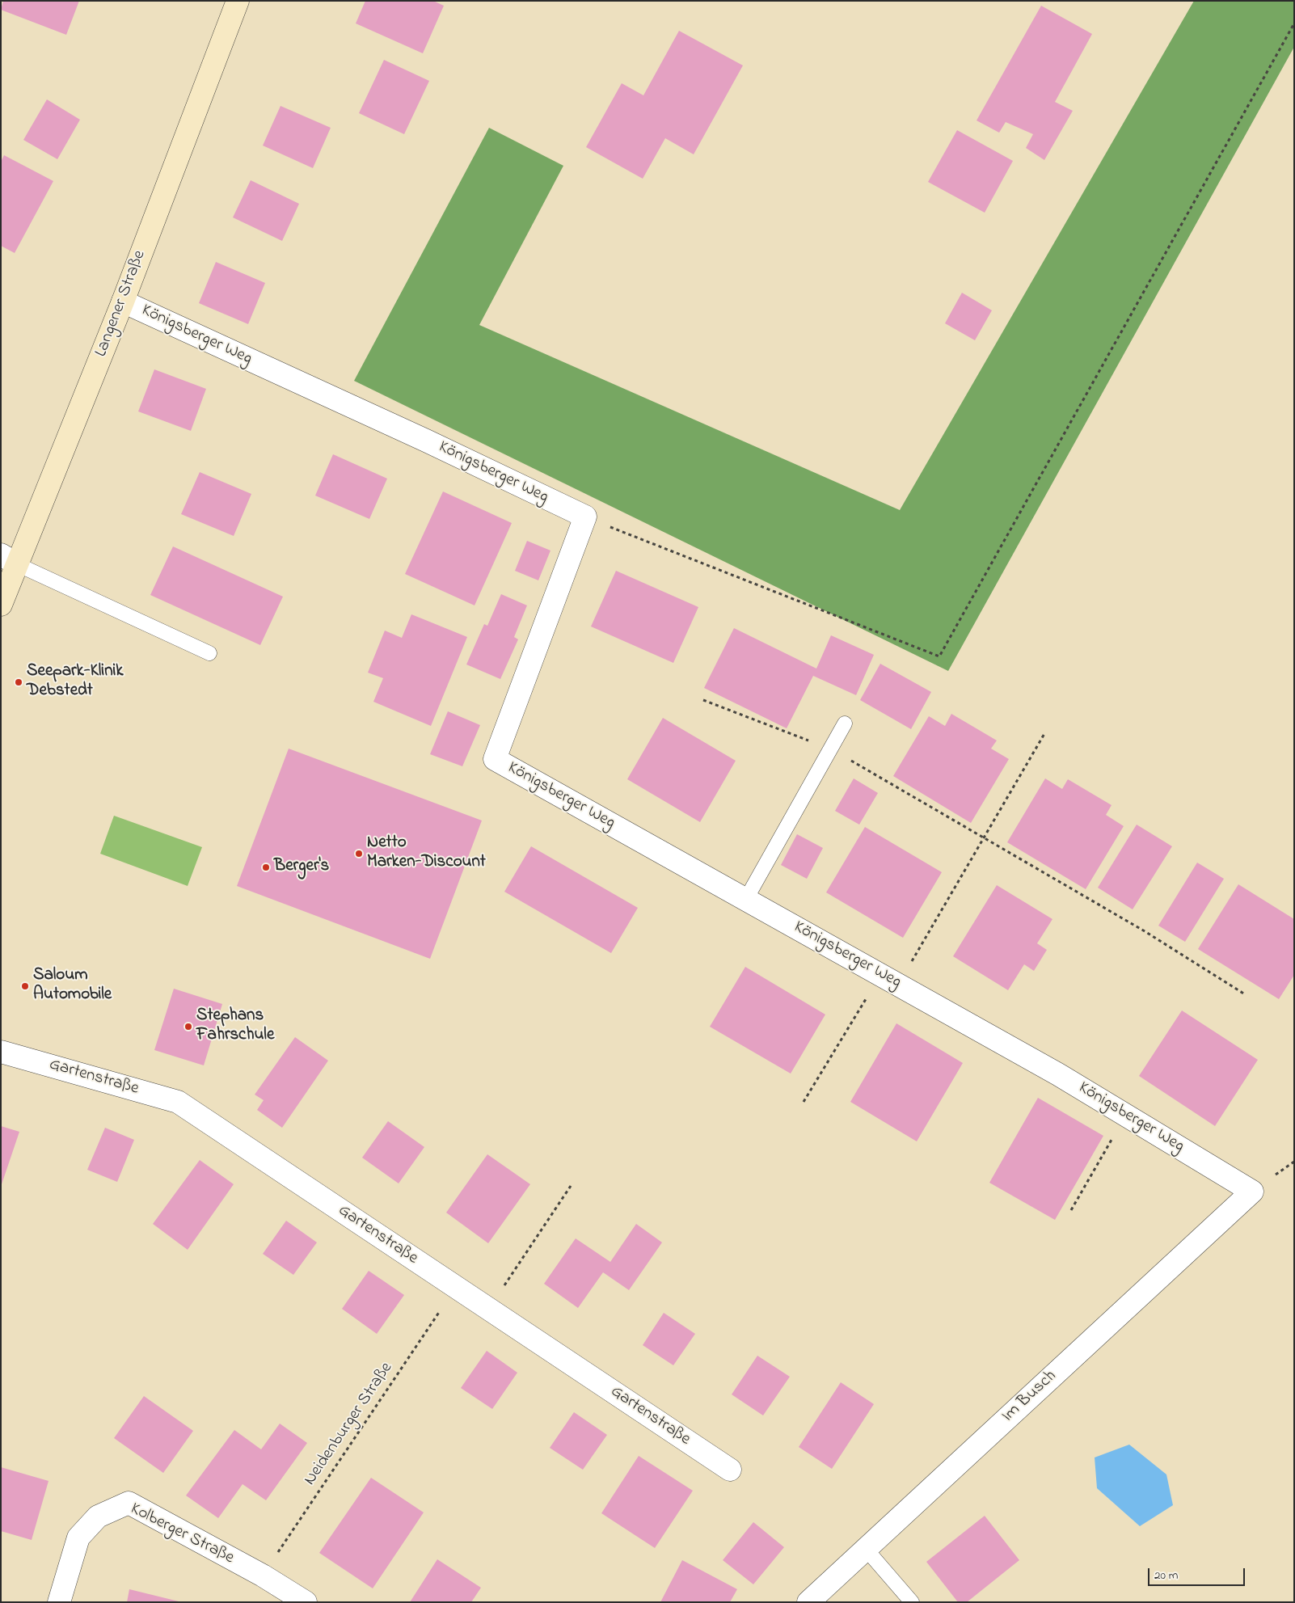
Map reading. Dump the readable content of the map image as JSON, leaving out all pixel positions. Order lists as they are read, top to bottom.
{
  "streets": {
    "main road": ["Langener Straße"],
    "street": [
      "Königsberger Weg",
      "Gartenstraße",
      "Im Busch",
      "Kolberger Straße"
    ],
    "path": ["Neidenburger Straße"]
  },
  "crossings": [
    ["Langener Straße", "Königsberger Weg"],
    ["Königsberger Weg", "Im Busch"],
    ["Gartenstraße", "Neidenburger Straße"],
    ["Neidenburger Straße", "Kolberger Straße"]
  ],
  "places": [
    "Seepark-Klinik Debstedt",
    "Netto Marken-Discount",
    "Berger's",
    "Saloum Automobile",
    "Stephans Fahrschule"
  ],
  "scale_bar": "20 m"
}
